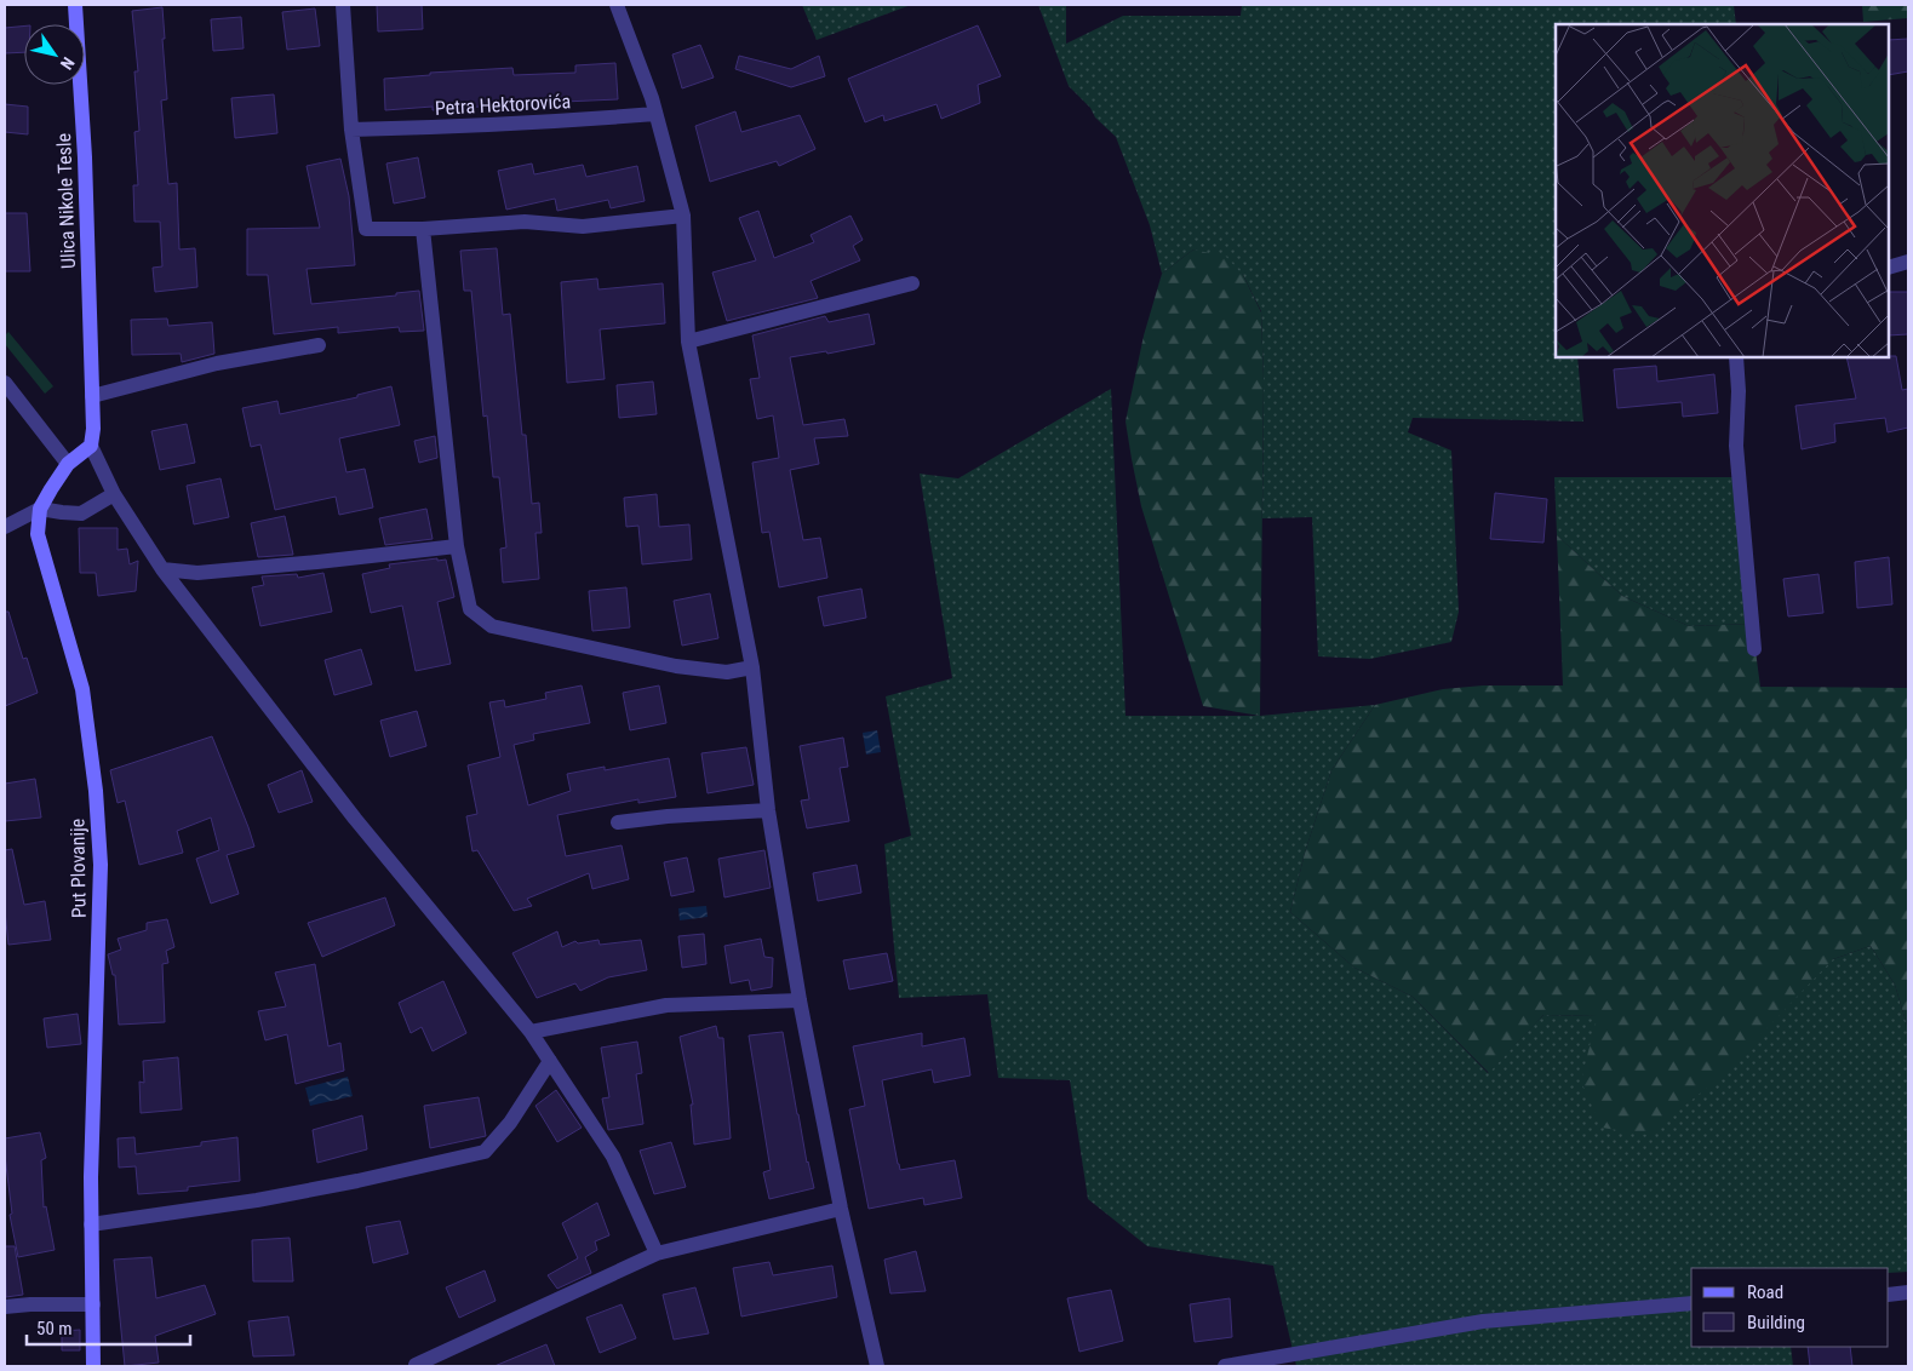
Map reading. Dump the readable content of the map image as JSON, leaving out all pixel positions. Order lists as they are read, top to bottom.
{
  "streets": {
    "street": ["Petra Hektorovića", "Ulica Nikole Tesle", "Put Plovanije"]
  },
  "legend": ["Road", "Building"],
  "scale_bar": "50 m",
  "north": "bottom right"
}
